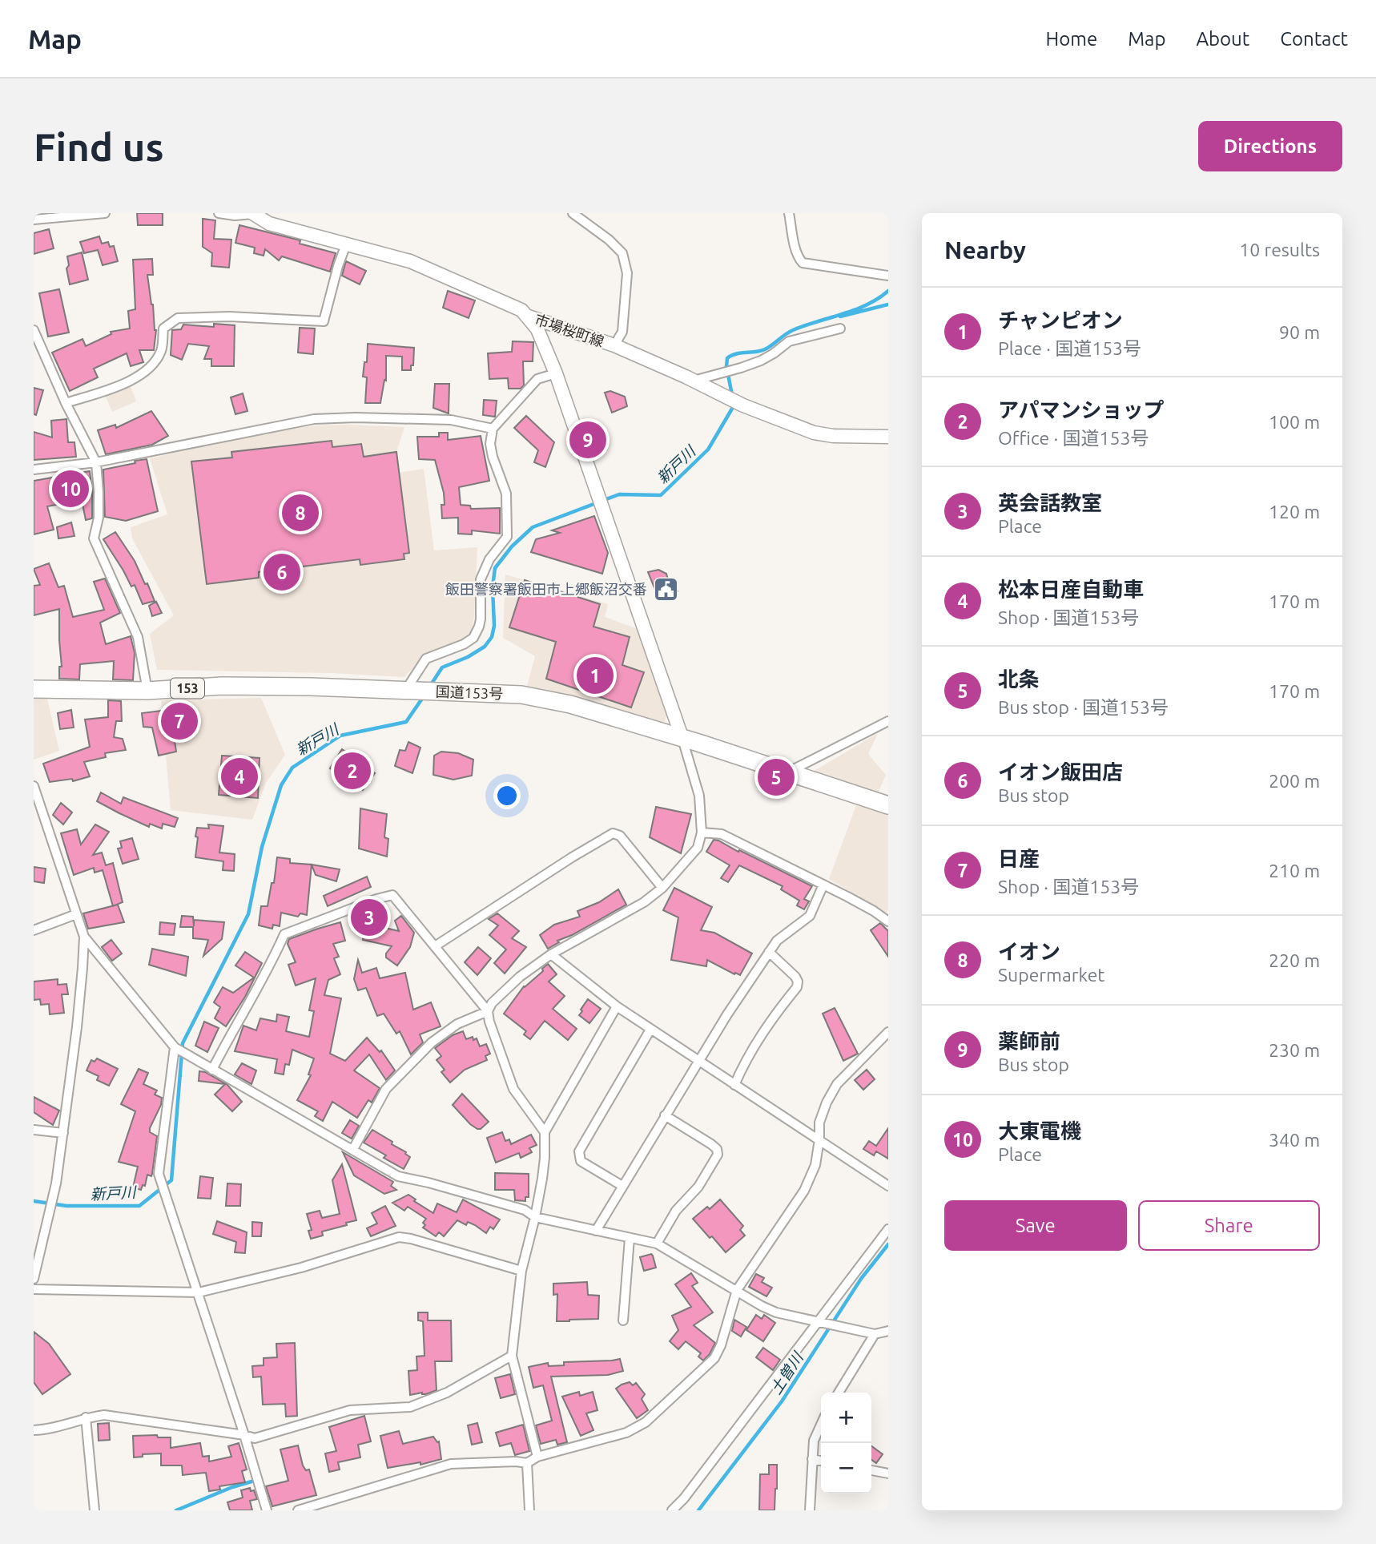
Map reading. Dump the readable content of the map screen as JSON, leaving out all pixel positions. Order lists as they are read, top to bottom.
{
  "streets": {
    "highway": ["153", "国道153号"],
    "main road": ["市場桜町線"]
  },
  "water": ["新戸川", "土曽川"],
  "places": {
    "public building": ["飯田警察署飯田市上郷飯沼交番"]
  },
  "page": {
    "header": "Map",
    "nav": [
      "Home",
      "Map",
      "About",
      "Contact"
    ],
    "buttons": [
      "Directions",
      ["Save", "Share"]
    ],
    "title": "Find us",
    "heading": ["Nearby", "10 results"],
    "list": [
      {
        "mark": "1",
        "name": "チャンピオン",
        "note": "Place · 国道153号",
        "value": "90 m"
      },
      {
        "mark": "2",
        "name": "アパマンショップ",
        "note": "Office · 国道153号",
        "value": "100 m"
      },
      {
        "mark": "3",
        "name": "英会話教室",
        "note": "Place",
        "value": "120 m"
      },
      {
        "mark": "4",
        "name": "松本日産自動車",
        "note": "Shop · 国道153号",
        "value": "170 m"
      },
      {
        "mark": "5",
        "name": "北条",
        "note": "Bus stop · 国道153号",
        "value": "170 m"
      },
      {
        "mark": "6",
        "name": "イオン飯田店",
        "note": "Bus stop",
        "value": "200 m"
      },
      {
        "mark": "7",
        "name": "日産",
        "note": "Shop · 国道153号",
        "value": "210 m"
      },
      {
        "mark": "8",
        "name": "イオン",
        "note": "Supermarket",
        "value": "220 m"
      },
      {
        "mark": "9",
        "name": "薬師前",
        "note": "Bus stop",
        "value": "230 m"
      },
      {
        "mark": "10",
        "name": "大東電機",
        "note": "Place",
        "value": "340 m"
      }
    ],
    "pins": [
      "9",
      "10",
      "8",
      "6",
      "1",
      "7",
      "2",
      "4",
      "5",
      "3"
    ],
    "map_buttons": ["+", "−"]
  }
}
